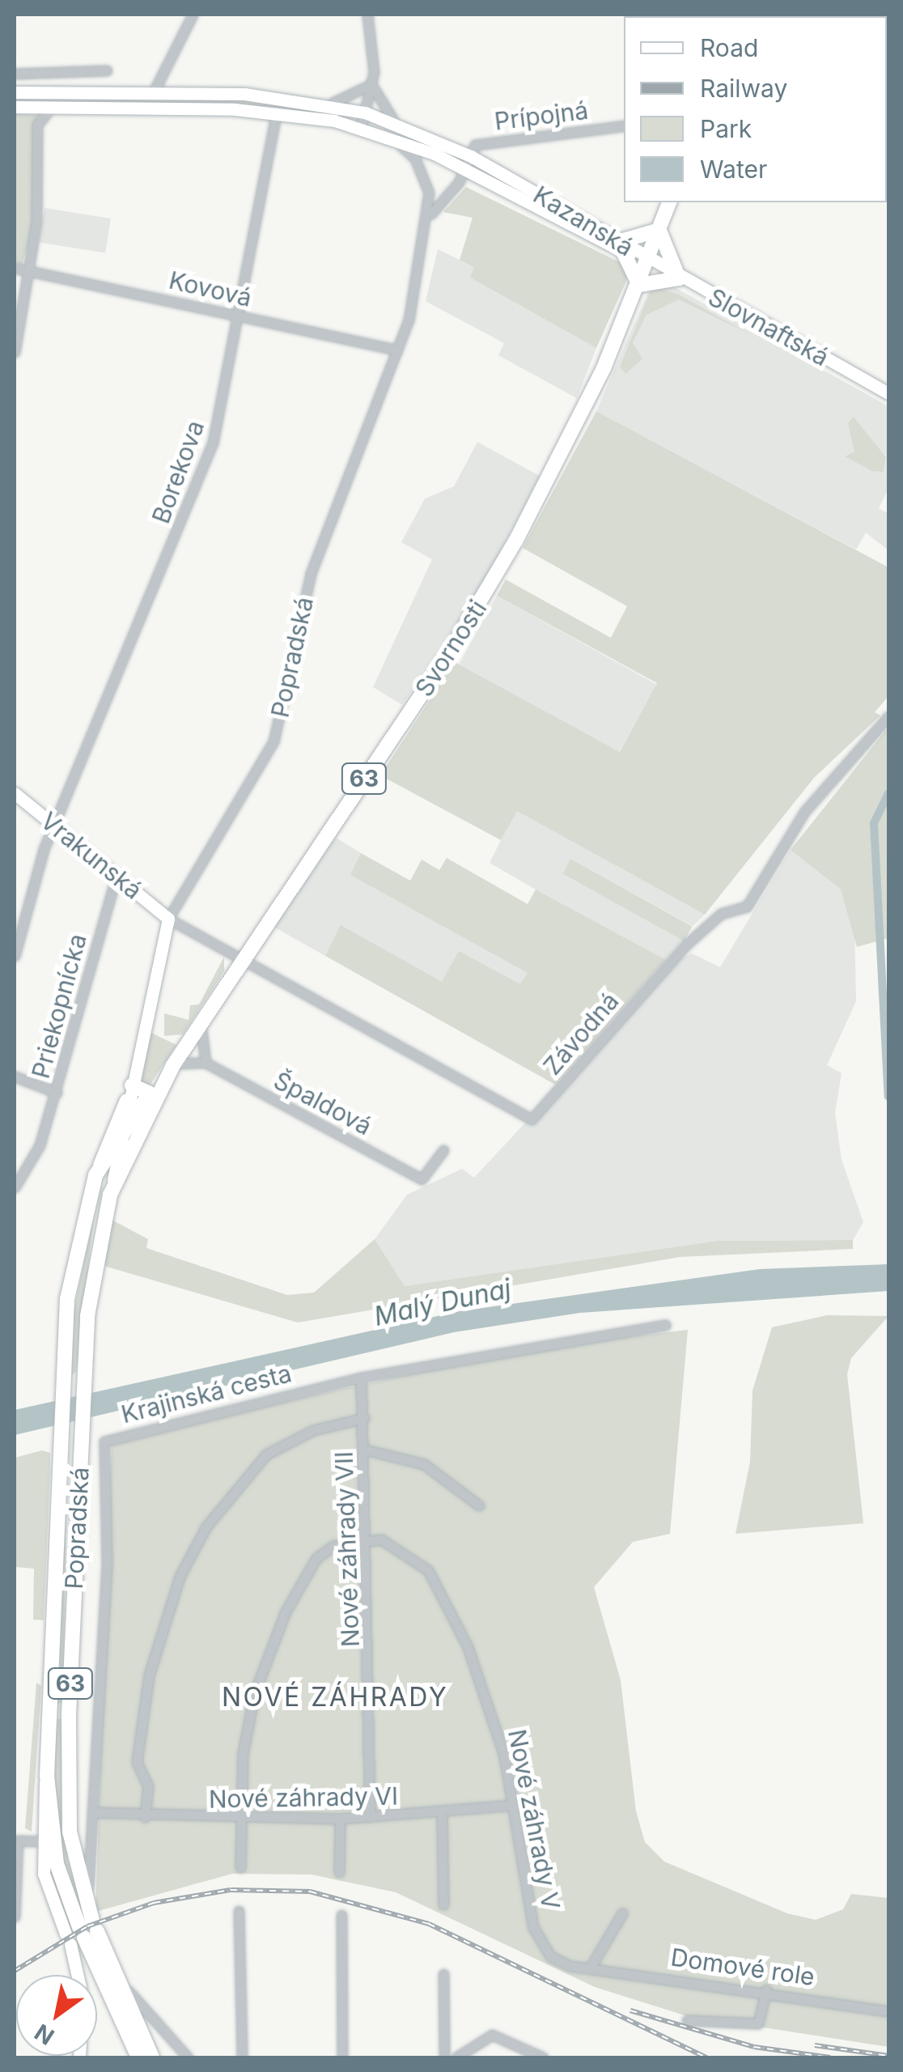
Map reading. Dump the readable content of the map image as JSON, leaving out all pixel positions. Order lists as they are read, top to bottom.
{
  "streets": {
    "main road": [
      "Kazanská",
      "Slovnaftská",
      "Svornosti",
      "Popradská",
      "63",
      "Vrakunská"
    ],
    "street": [
      "Prípojná",
      "Kovová",
      "Borekova",
      "Priekopnícka",
      "Závodná",
      "Špaldová",
      "Krajinská cesta",
      "Nové záhrady VII",
      "Nové záhrady VI",
      "Nové záhrady V",
      "Domové role"
    ]
  },
  "crossings": [
    ["Prípojná", "Kazanská"],
    ["Prípojná", "Popradská"],
    ["Kazanská", "Slovnaftská"],
    ["Kazanská", "Borekova"],
    ["Kazanská", "Svornosti"],
    ["Kazanská", "Popradská"],
    ["Kovová", "Borekova"],
    ["Kovová", "Popradská"],
    ["Slovnaftská", "Svornosti"],
    ["Borekova", "Vrakunská"],
    ["Svornosti", "Popradská"],
    ["Svornosti", "Závodná"],
    ["Popradská", "63"],
    ["Popradská", "Vrakunská"],
    ["Popradská", "Závodná"],
    ["Popradská", "Krajinská cesta"],
    ["63", "Krajinská cesta"],
    ["Vrakunská", "Priekopnícka"],
    ["Vrakunská", "Závodná"],
    ["Krajinská cesta", "Nové záhrady VII"],
    ["Krajinská cesta", "Nové záhrady VI"],
    ["Nové záhrady VII", "Nové záhrady VI"],
    ["Nové záhrady VII", "Nové záhrady V"],
    ["Nové záhrady VI", "Nové záhrady V"],
    ["Nové záhrady V", "Domové role"]
  ],
  "districts": ["NOVÉ ZÁHRADY"],
  "water": ["Malý Dunaj"],
  "legend": [
    "Road",
    "Railway",
    "Park",
    "Water"
  ],
  "north": "bottom left"
}
